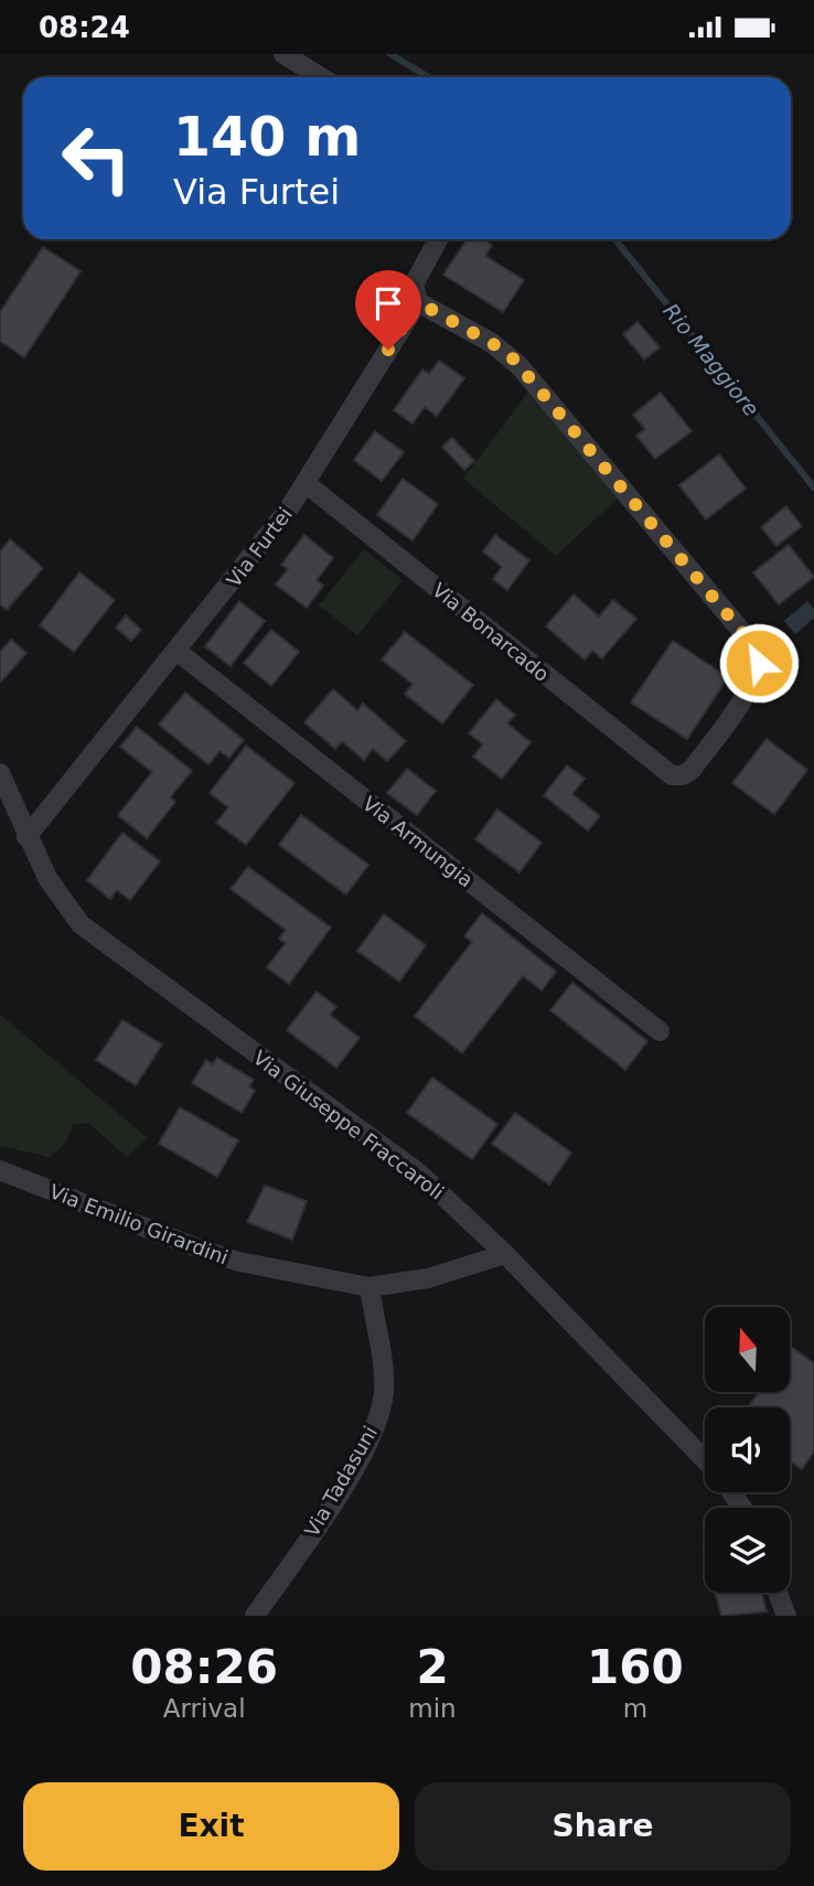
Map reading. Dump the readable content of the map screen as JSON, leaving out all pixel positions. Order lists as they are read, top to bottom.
{
  "streets": {
    "street": [
      "Via Furtei",
      "Via Bonarcado",
      "Via Armungia",
      "Via Giuseppe Fraccaroli",
      "Via Emilio Girardini",
      "Via Tadasuni"
    ]
  },
  "crossings": [
    ["Via Furtei", "Via Bonarcado"],
    ["Via Furtei", "Via Armungia"],
    ["Via Furtei", "Via Giuseppe Fraccaroli"],
    ["Via Giuseppe Fraccaroli", "Via Emilio Girardini"],
    ["Via Emilio Girardini", "Via Tadasuni"]
  ],
  "water": ["Rio Maggiore"],
  "north": "top",
  "page": {
    "status": "08:24",
    "turn": ["140 m", "Via Furtei"],
    "eta": [
      "08:26",
      "Arrival",
      "2",
      "min",
      "160",
      "m"
    ],
    "buttons": ["Exit", "Share"]
  }
}
